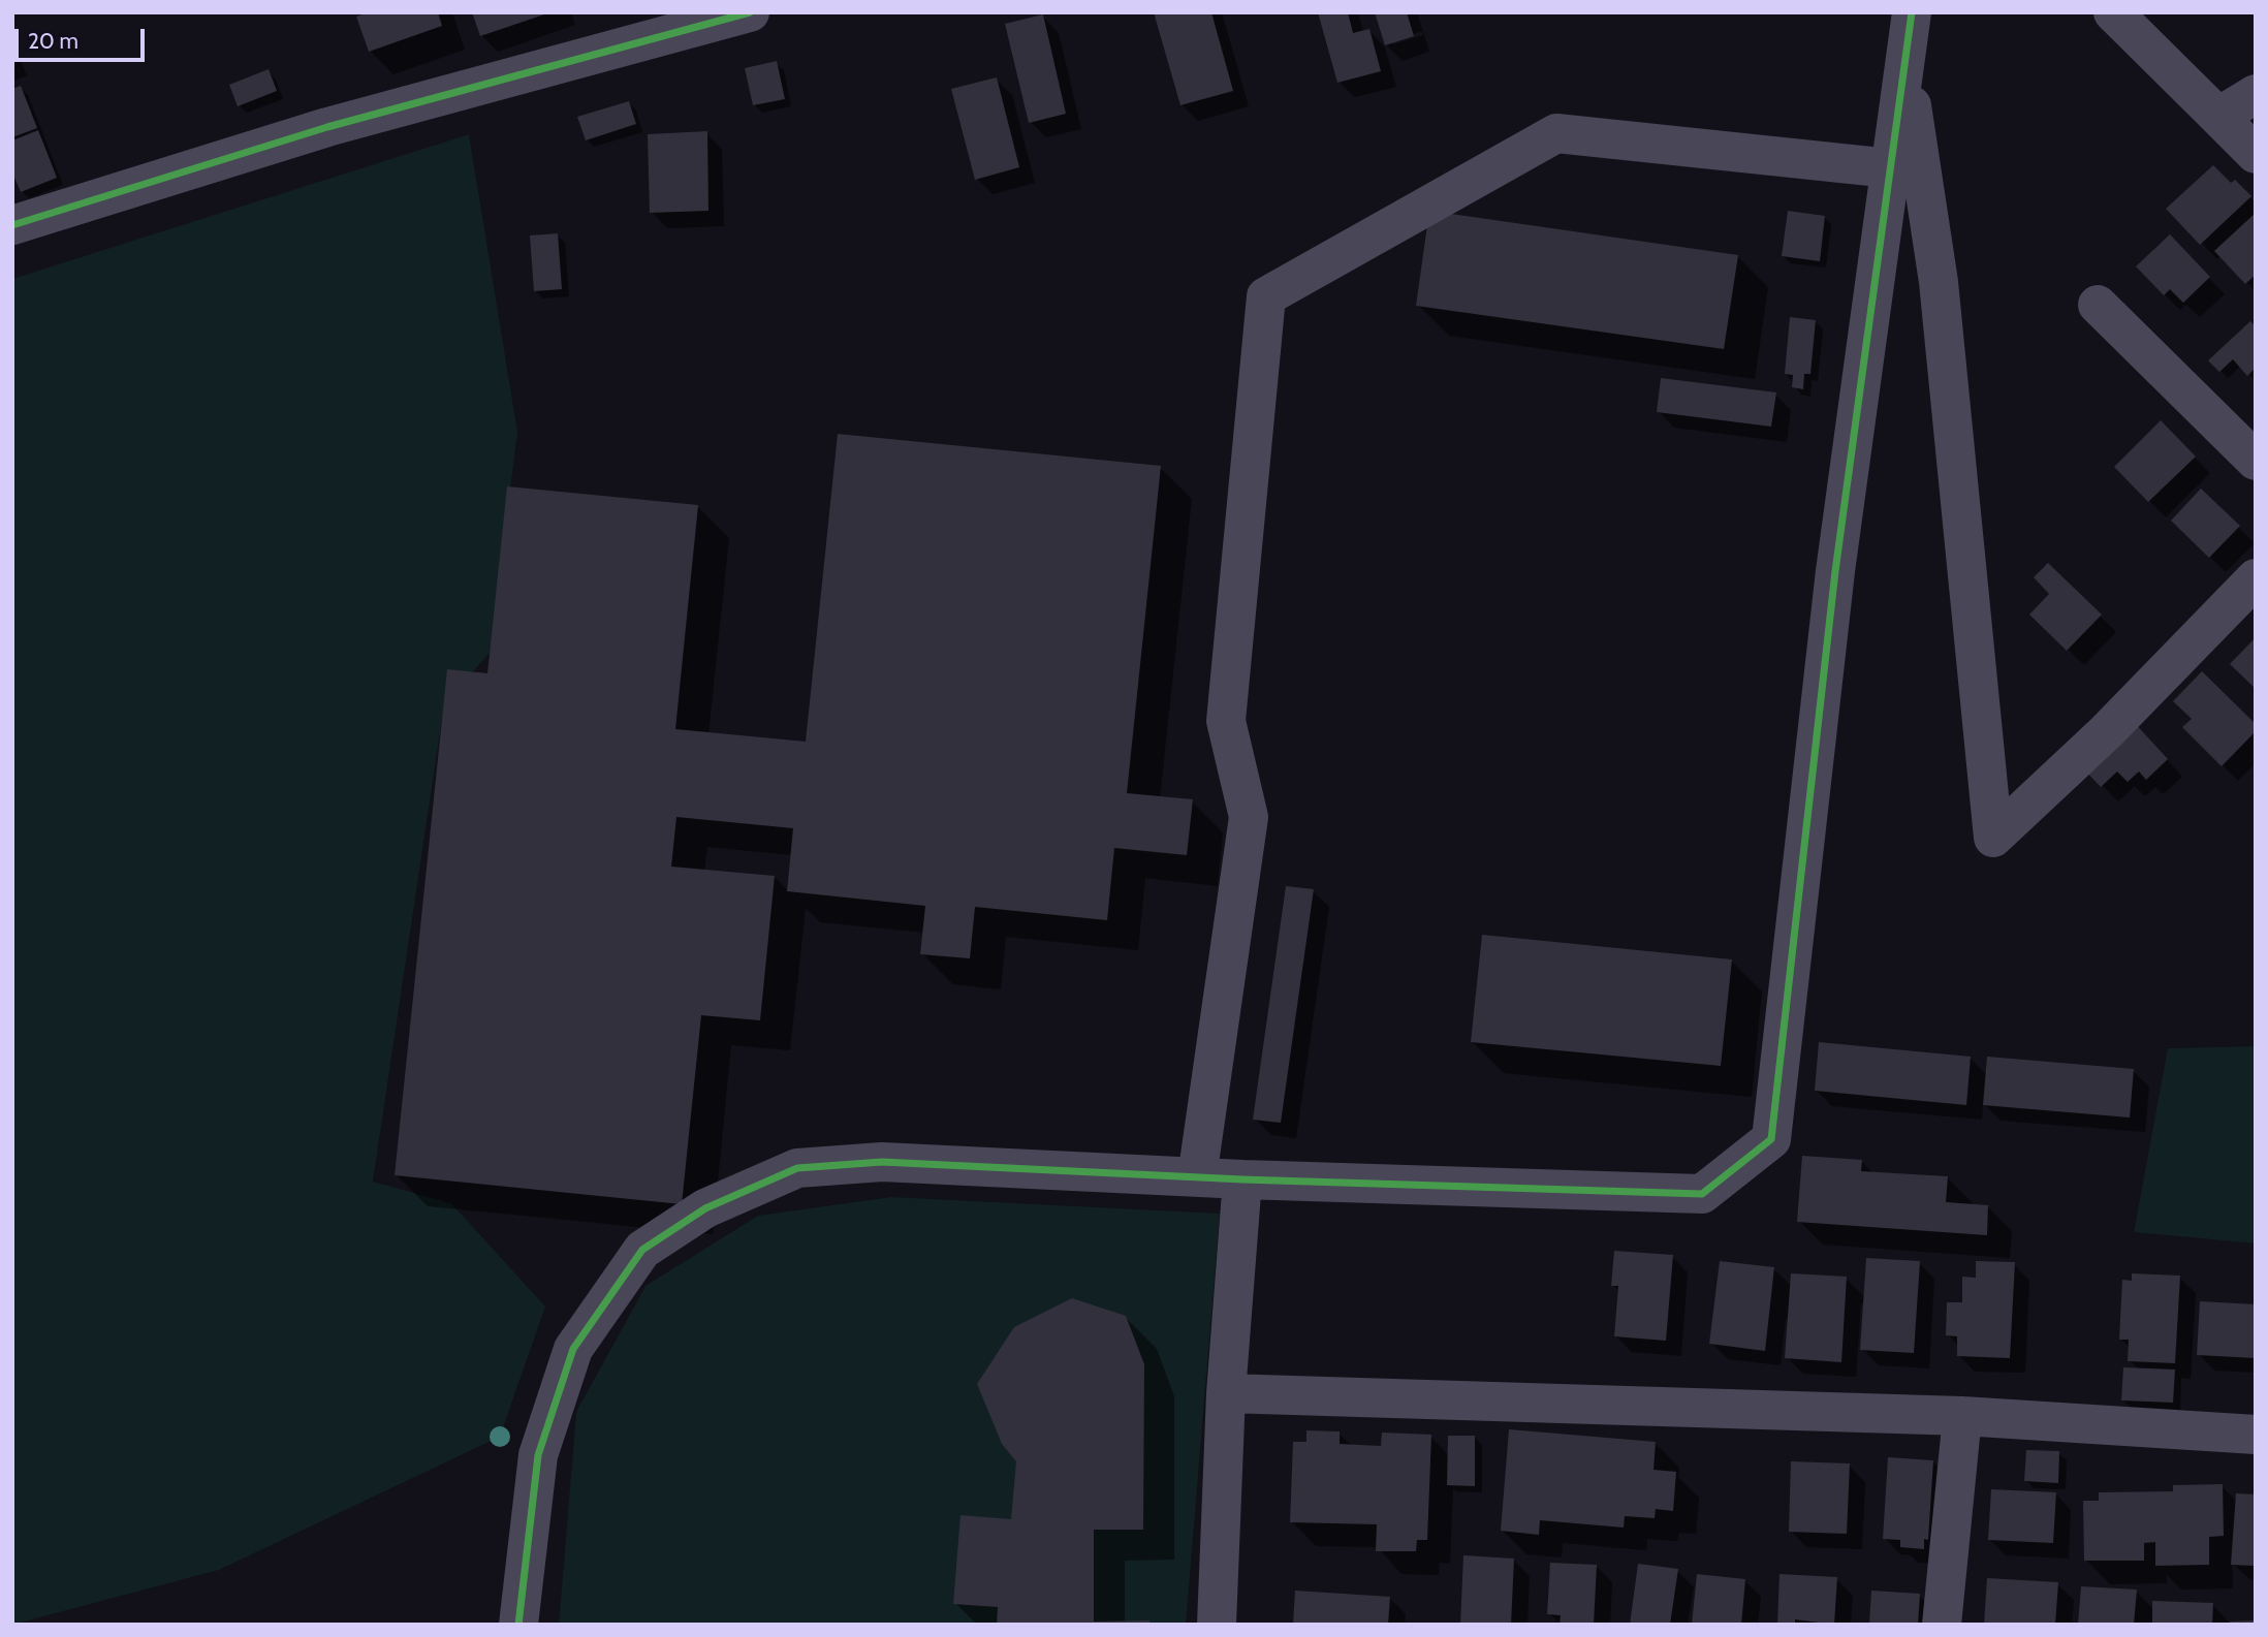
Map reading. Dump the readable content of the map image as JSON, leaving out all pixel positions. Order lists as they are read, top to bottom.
{
  "scale_bar": "20 m"
}
